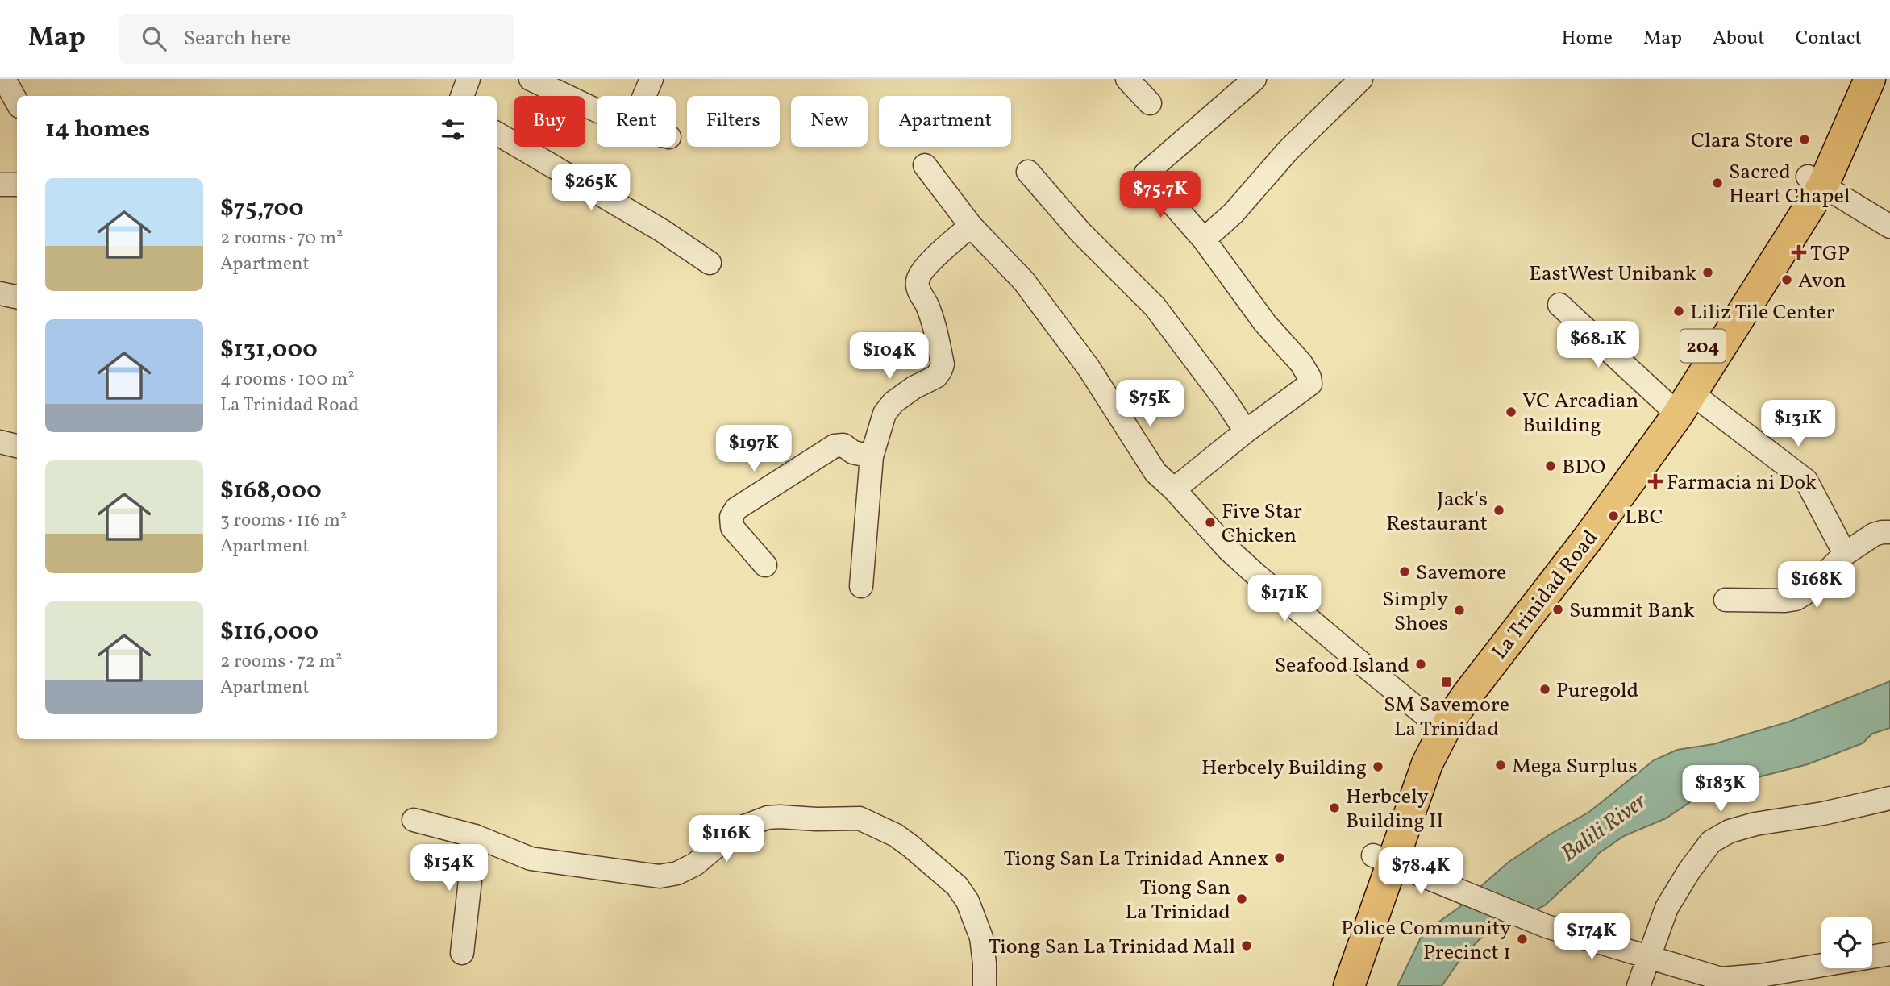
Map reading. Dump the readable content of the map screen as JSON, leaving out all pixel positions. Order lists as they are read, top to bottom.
{
  "streets": {
    "highway": ["204", "La Trinidad Road"]
  },
  "water": ["Balili River"],
  "places": {
    "other": [
      "Clara Store",
      "Sacred Heart Chapel",
      "EastWest Unibank",
      "Avon",
      "Liliz Tile Center",
      "VC Arcadian Building",
      "BDO",
      "Jack's Restaurant",
      "LBC",
      "Five Star Chicken",
      "Savemore",
      "Summit Bank",
      "Simply Shoes",
      "Seafood Island",
      "Puregold",
      "Mega Surplus",
      "Herbcely Building",
      "Herbcely Building II",
      "Tiong San La Trinidad Annex",
      "Tiong San La Trinidad",
      "Police Community Precinct 1",
      "Tiong San La Trinidad Mall"
    ],
    "health": ["TGP", "Farmacia ni Dok"],
    "transit": ["SM Savemore La Trinidad"]
  },
  "page": {
    "header": "Map",
    "search": "Search here",
    "nav": [
      "Home",
      "Map",
      "About",
      "Contact"
    ],
    "chip": [
      "Buy",
      "Rent",
      "Filters",
      "New",
      "Apartment"
    ],
    "heading": "14 homes",
    "price": [
      "$265K",
      "$75.7K",
      "$68.1K",
      "$104K",
      "$75K",
      "$131K",
      "$197K",
      "$168K",
      "$171K",
      "$183K",
      "$116K",
      "$154K",
      "$78.4K",
      "$174K"
    ],
    "list": [
      {
        "name": "$75,700",
        "note": "2 rooms · 70 m² · Apartment"
      },
      {
        "name": "$131,000",
        "note": "4 rooms · 100 m² · La Trinidad Road"
      },
      {
        "name": "$168,000",
        "note": "3 rooms · 116 m² · Apartment"
      },
      {
        "name": "$116,000",
        "note": "2 rooms · 72 m² · Apartment"
      }
    ]
  }
}
